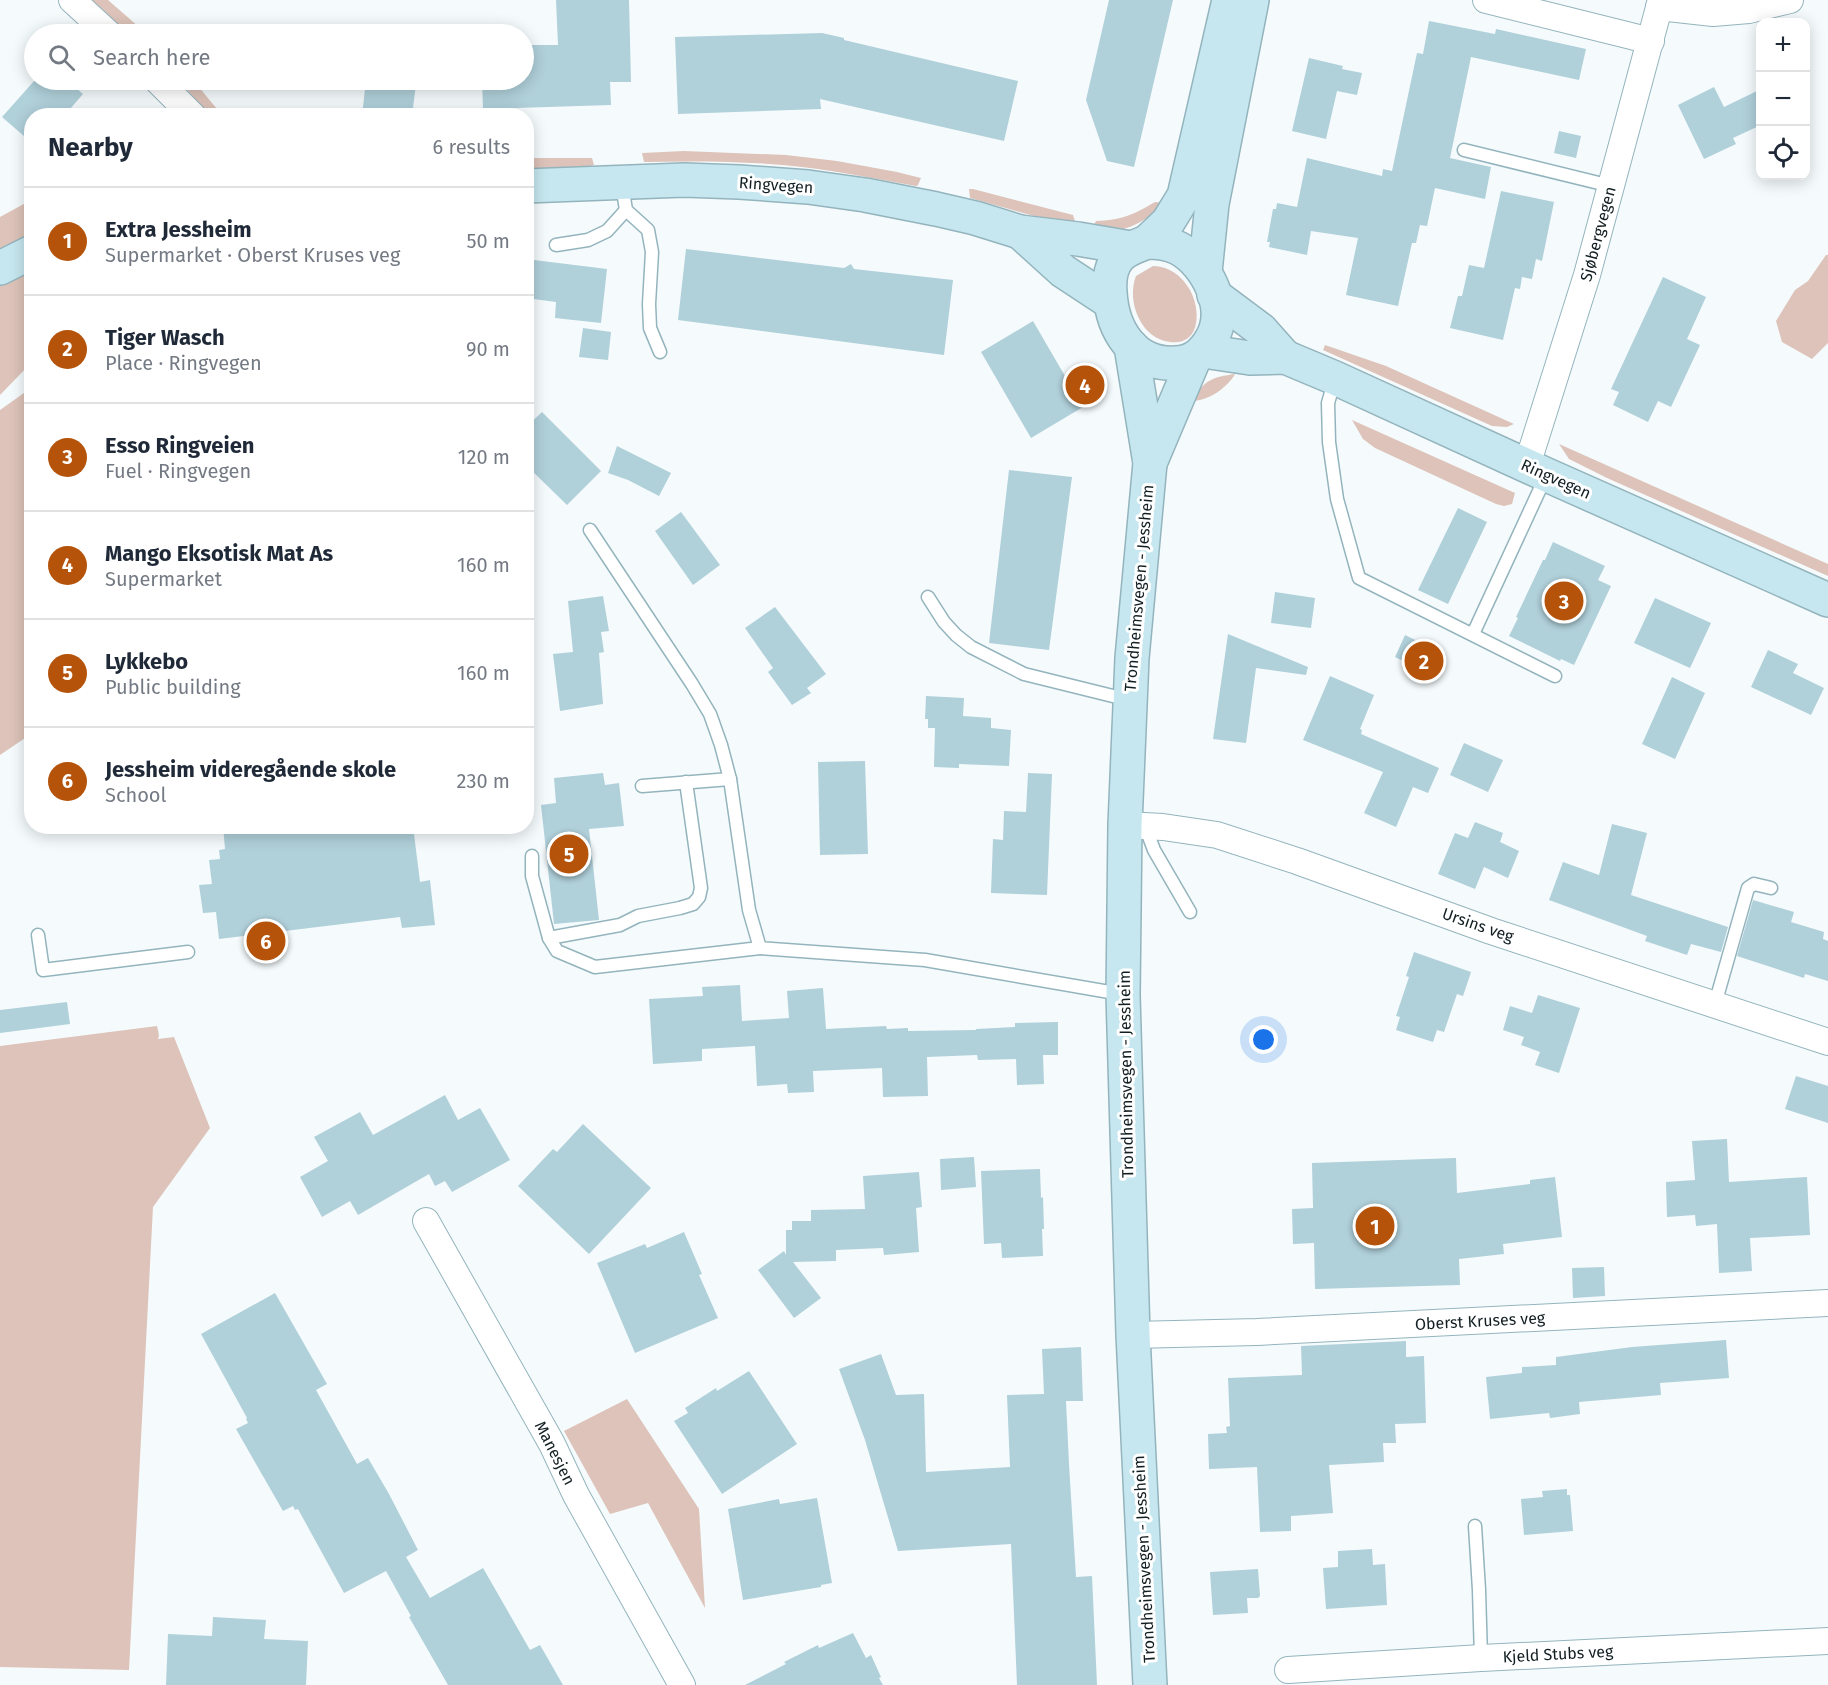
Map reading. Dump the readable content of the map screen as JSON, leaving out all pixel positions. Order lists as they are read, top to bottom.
{
  "streets": {
    "main road": ["Ringvegen", "Trondheimsvegen - Jessheim"],
    "street": [
      "Sjøbergvegen",
      "Ursins veg",
      "Oberst Kruses veg",
      "Manesjen",
      "Kjeld Stubs veg"
    ]
  },
  "crossings": [
    ["Ringvegen", "Sjøbergvegen"],
    ["Ringvegen", "Trondheimsvegen - Jessheim"],
    ["Trondheimsvegen - Jessheim", "Ursins veg"],
    ["Trondheimsvegen - Jessheim", "Oberst Kruses veg"]
  ],
  "page": {
    "map_buttons": ["+", "−"],
    "search": "Search here",
    "heading": ["Nearby", "6 results"],
    "list": [
      {
        "mark": "1",
        "name": "Extra Jessheim",
        "note": "Supermarket · Oberst Kruses veg",
        "value": "50 m"
      },
      {
        "mark": "2",
        "name": "Tiger Wasch",
        "note": "Place · Ringvegen",
        "value": "90 m"
      },
      {
        "mark": "3",
        "name": "Esso Ringveien",
        "note": "Fuel · Ringvegen",
        "value": "120 m"
      },
      {
        "mark": "4",
        "name": "Mango Eksotisk Mat As",
        "note": "Supermarket",
        "value": "160 m"
      },
      {
        "mark": "5",
        "name": "Lykkebo",
        "note": "Public building",
        "value": "160 m"
      },
      {
        "mark": "6",
        "name": "Jessheim videregående skole",
        "note": "School",
        "value": "230 m"
      }
    ],
    "pins": [
      "4",
      "3",
      "2",
      "5",
      "6",
      "1"
    ]
  }
}
